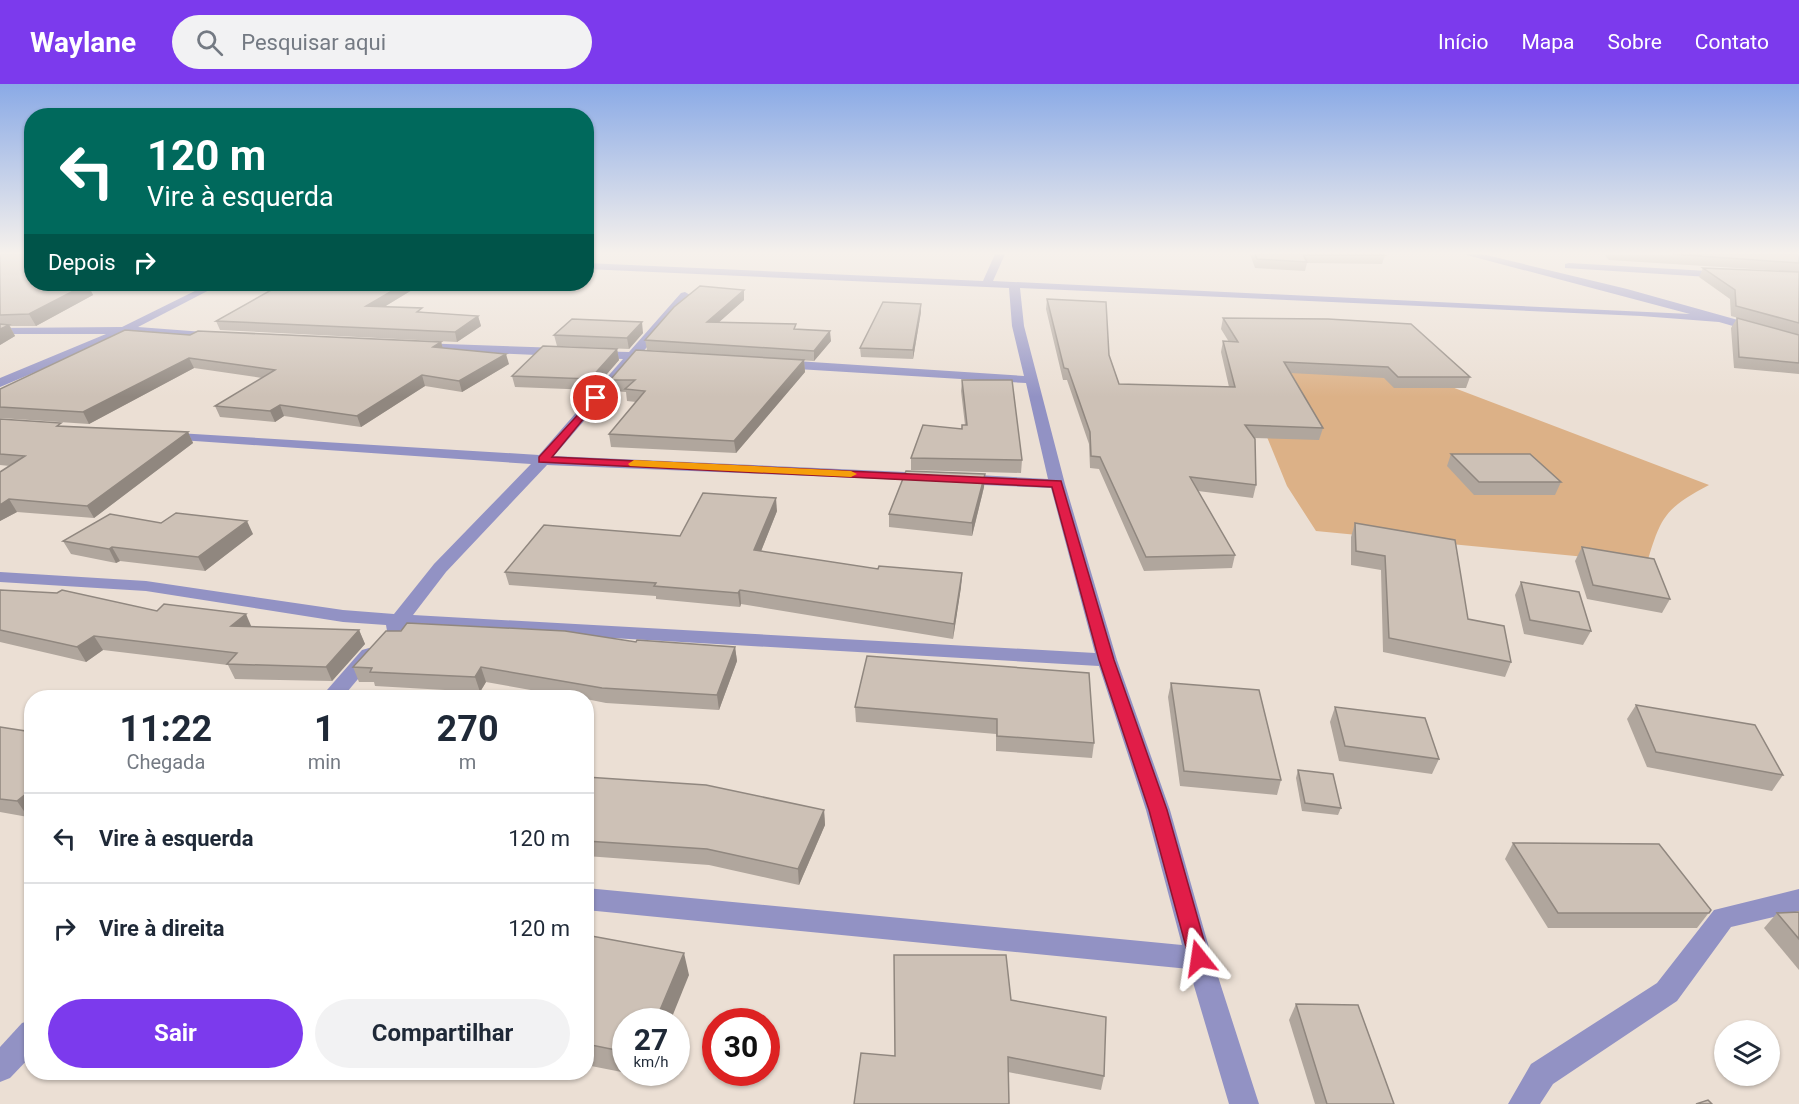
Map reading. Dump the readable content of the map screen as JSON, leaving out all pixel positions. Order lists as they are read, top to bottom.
{
  "page": {
    "header": "Waylane",
    "search": "Pesquisar aqui",
    "nav": [
      "Início",
      "Mapa",
      "Sobre",
      "Contato"
    ],
    "turn": ["120 m", "Vire à esquerda"],
    "then": "Depois",
    "eta": [
      "11:22",
      "Chegada",
      "1",
      "min",
      "270",
      "m"
    ],
    "list": [
      {
        "name": "Vire à esquerda",
        "value": "120 m"
      },
      {
        "name": "Vire à direita",
        "value": "120 m"
      }
    ],
    "buttons": ["Sair", "Compartilhar"],
    "speed": "27 km/h",
    "limit": "30"
  }
}
